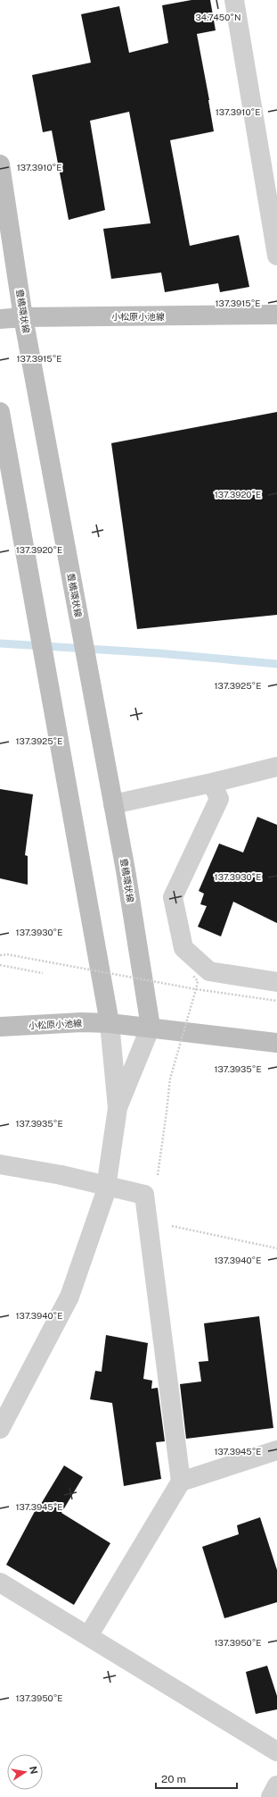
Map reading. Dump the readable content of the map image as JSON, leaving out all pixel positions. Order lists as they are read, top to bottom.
{
  "streets": {
    "main road": ["豊橋環状線", "小松原小池線"]
  },
  "crossings": [
    ["豊橋環状線", "小松原小池線"]
  ],
  "scale_bar": "20 m",
  "north": "right",
  "coordinates": [
    "34.7450°N",
    "137.3910°E",
    "137.3915°E",
    "137.3920°E",
    "137.3925°E",
    "137.3930°E",
    "137.3935°E",
    "137.3940°E",
    "137.3945°E",
    "137.3950°E"
  ]
}
